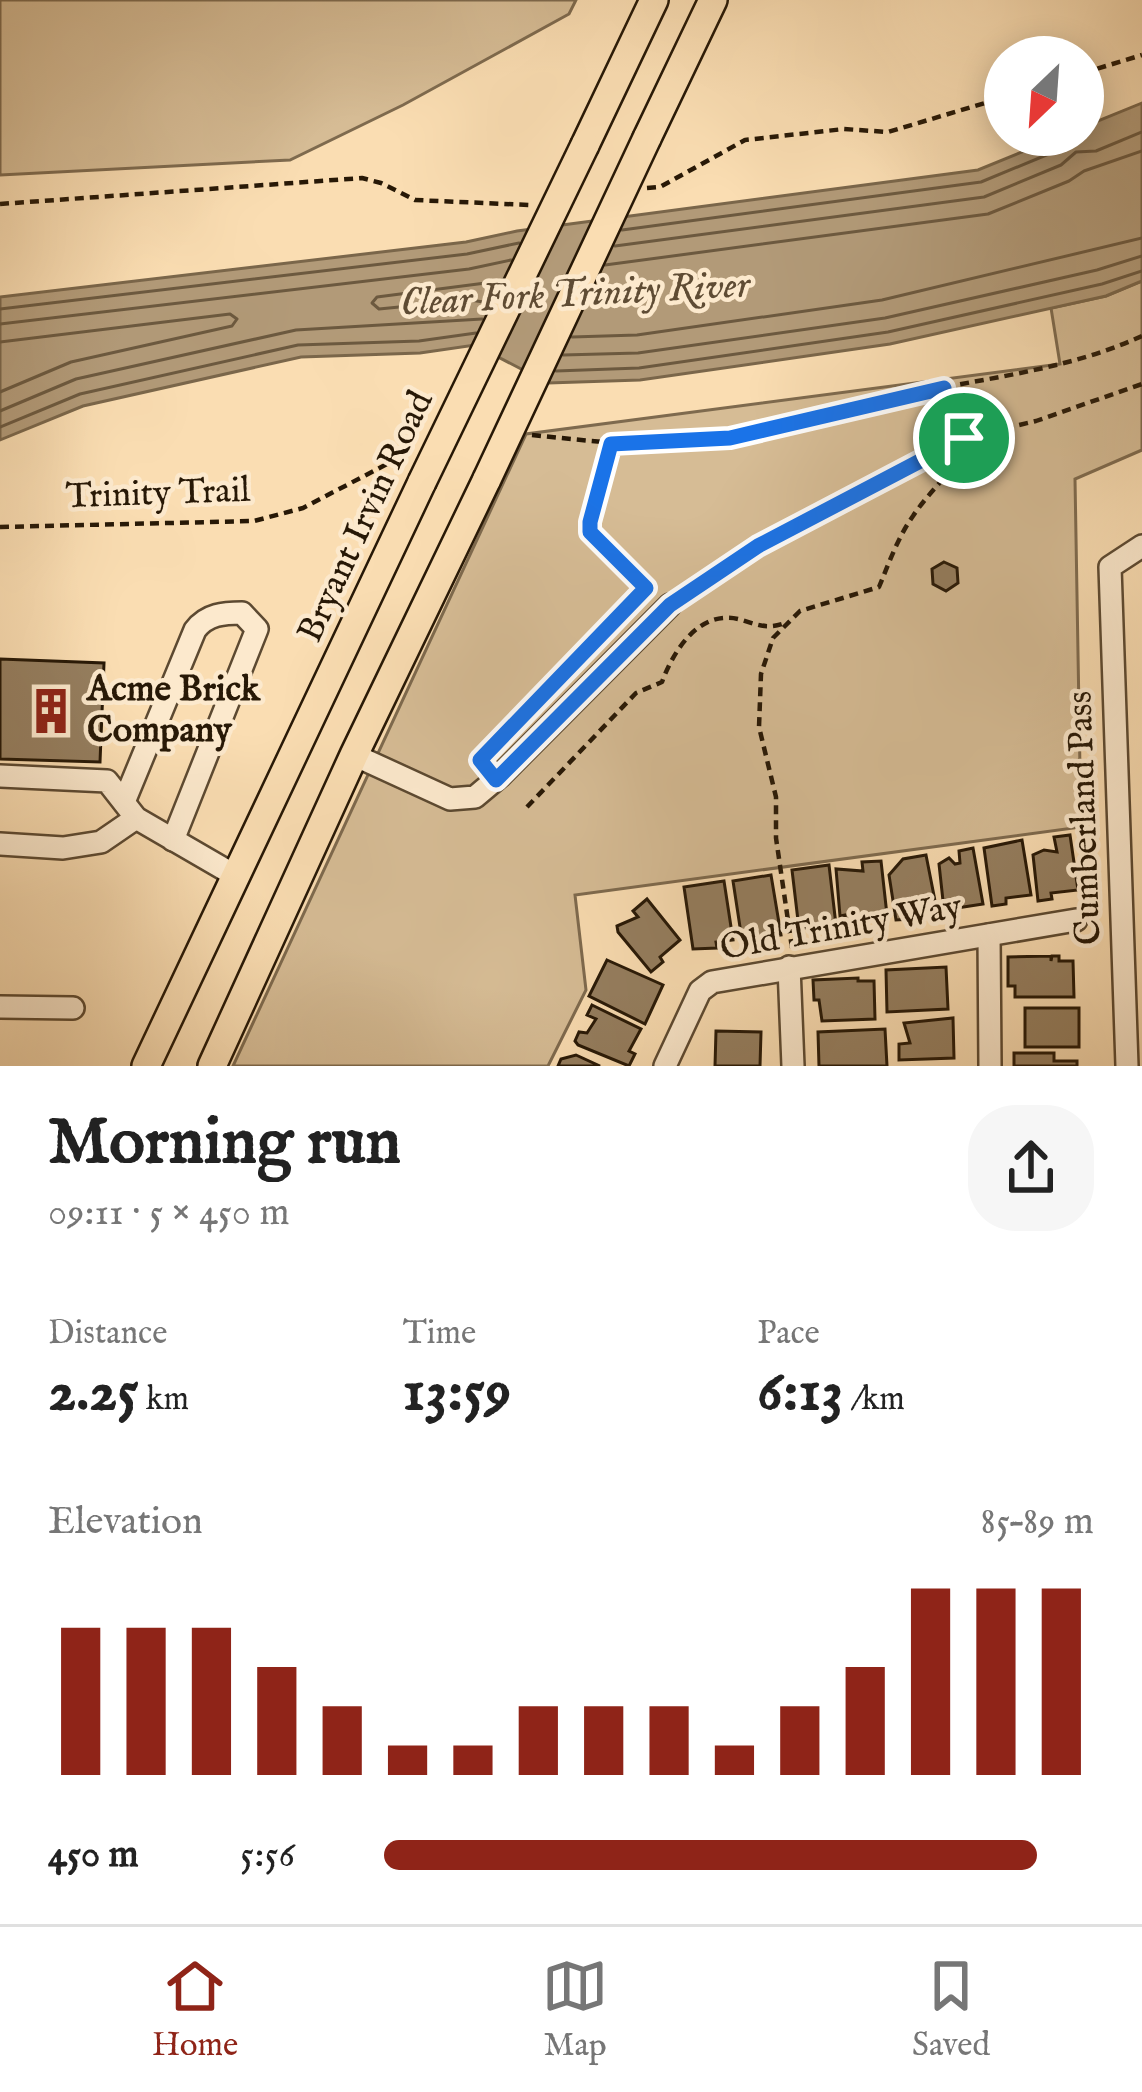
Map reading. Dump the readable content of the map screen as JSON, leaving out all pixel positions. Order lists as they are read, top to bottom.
{
  "streets": {
    "main road": ["Bryant Irvin Road"],
    "street": ["Cumberland Pass", "Old Trinity Way"],
    "path": ["Trinity Trail"]
  },
  "water": ["Clear Fork Trinity River"],
  "places": {
    "building": ["Acme Brick Company"]
  },
  "north": "bottom left",
  "page": {
    "heading": ["Morning run", "09:11 · 5 × 450 m"],
    "stats": [
      ["Distance", "2.25 km"],
      ["Time", "13:59"],
      ["Pace", "6:13 /km"]
    ],
    "chart": ["Elevation", "85–89 m"],
    "list": [
      {
        "name": "450 m",
        "note": "5:56"
      }
    ],
    "tabs": ["Home", "Map", "Saved"]
  }
}
